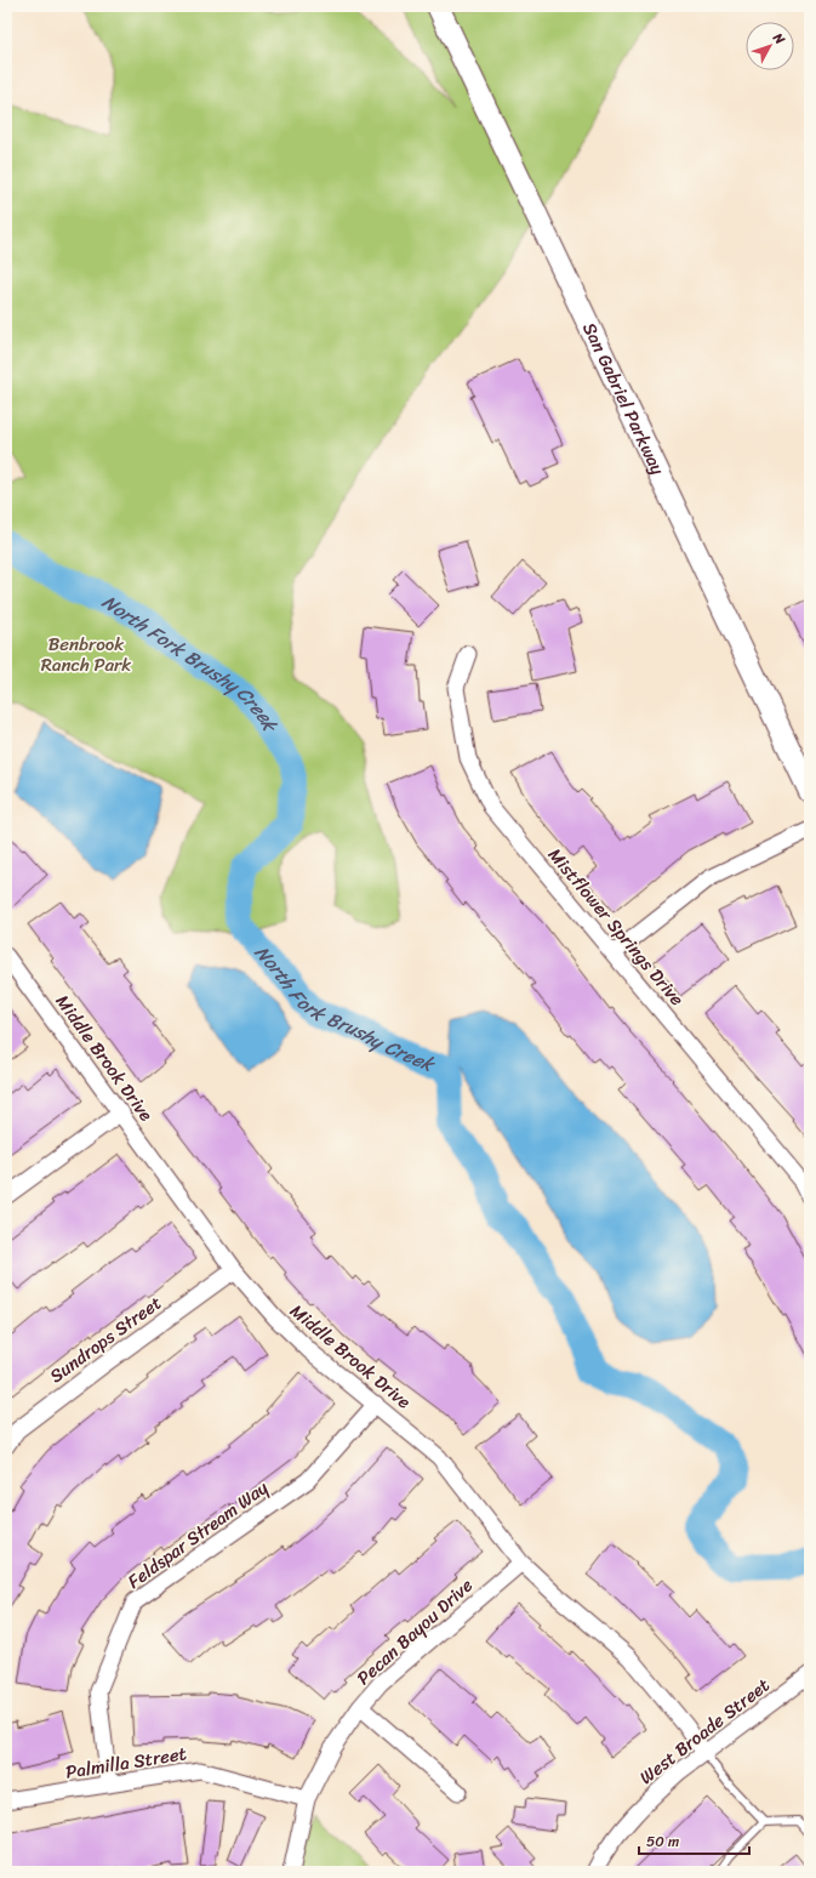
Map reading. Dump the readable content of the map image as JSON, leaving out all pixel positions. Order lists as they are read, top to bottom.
{
  "streets": {
    "street": [
      "San Gabriel Parkway",
      "Mistflower Springs Drive",
      "Middle Brook Drive",
      "Sundrops Street",
      "Feldspar Stream Way",
      "Pecan Bayou Drive",
      "West Broade Street",
      "Palmilla Street"
    ]
  },
  "crossings": [
    ["Middle Brook Drive", "Sundrops Street"],
    ["Middle Brook Drive", "Feldspar Stream Way"],
    ["Middle Brook Drive", "Pecan Bayou Drive"],
    ["Middle Brook Drive", "West Broade Street"],
    ["Feldspar Stream Way", "Palmilla Street"],
    ["Pecan Bayou Drive", "Palmilla Street"]
  ],
  "water": ["North Fork Brushy Creek"],
  "parks": ["Benbrook Ranch Park"],
  "scale_bar": "50 m",
  "north": "top right"
}
